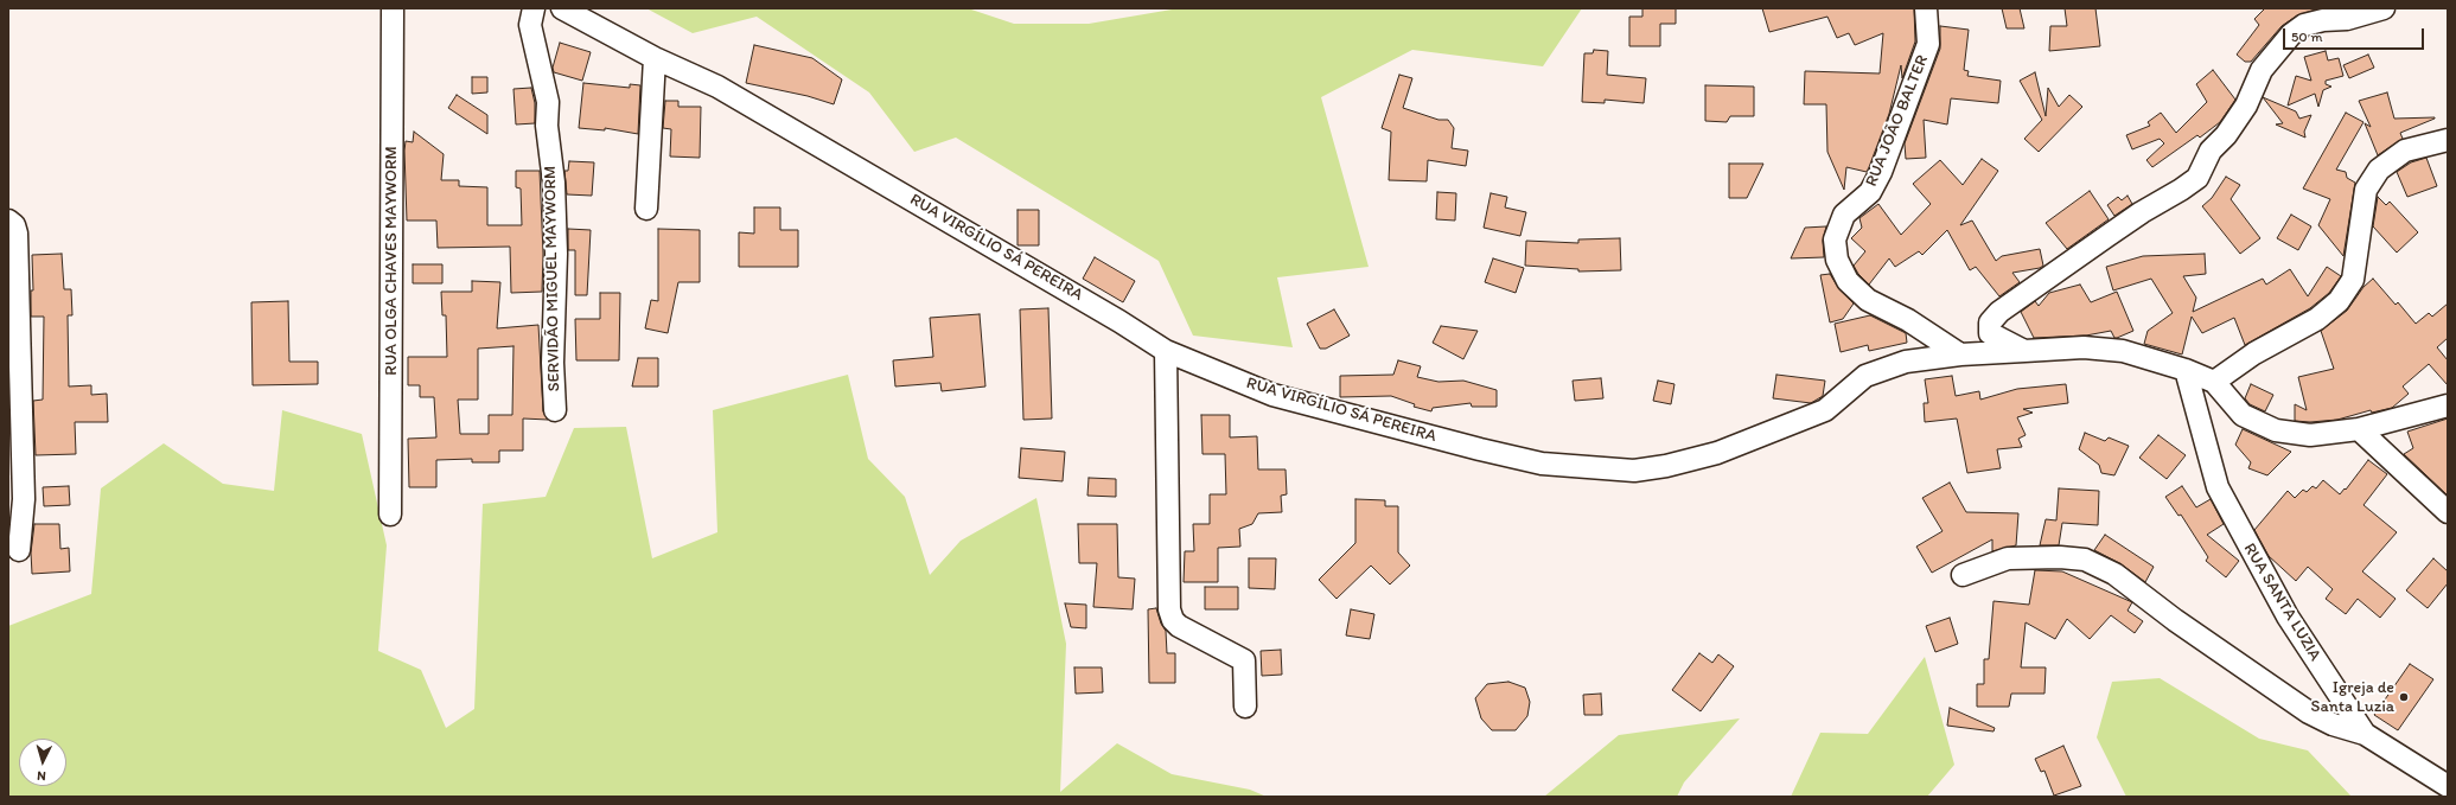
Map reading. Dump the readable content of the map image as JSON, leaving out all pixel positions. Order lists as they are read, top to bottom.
{
  "streets": {
    "street": [
      "RUA JOÃO BALTER",
      "RUA VIRGÍLIO SÁ PEREIRA",
      "RUA OLGA CHAVES MAYWORM",
      "SERVIDÃO MIGUEL MAYWORM",
      "RUA SANTA LUZIA"
    ]
  },
  "crossings": [
    ["RUA JOÃO BALTER", "RUA VIRGÍLIO SÁ PEREIRA"],
    ["RUA VIRGÍLIO SÁ PEREIRA", "RUA SANTA LUZIA"]
  ],
  "places": ["Igreja de Santa Luzia"],
  "scale_bar": "50 m",
  "north": "bottom"
}
